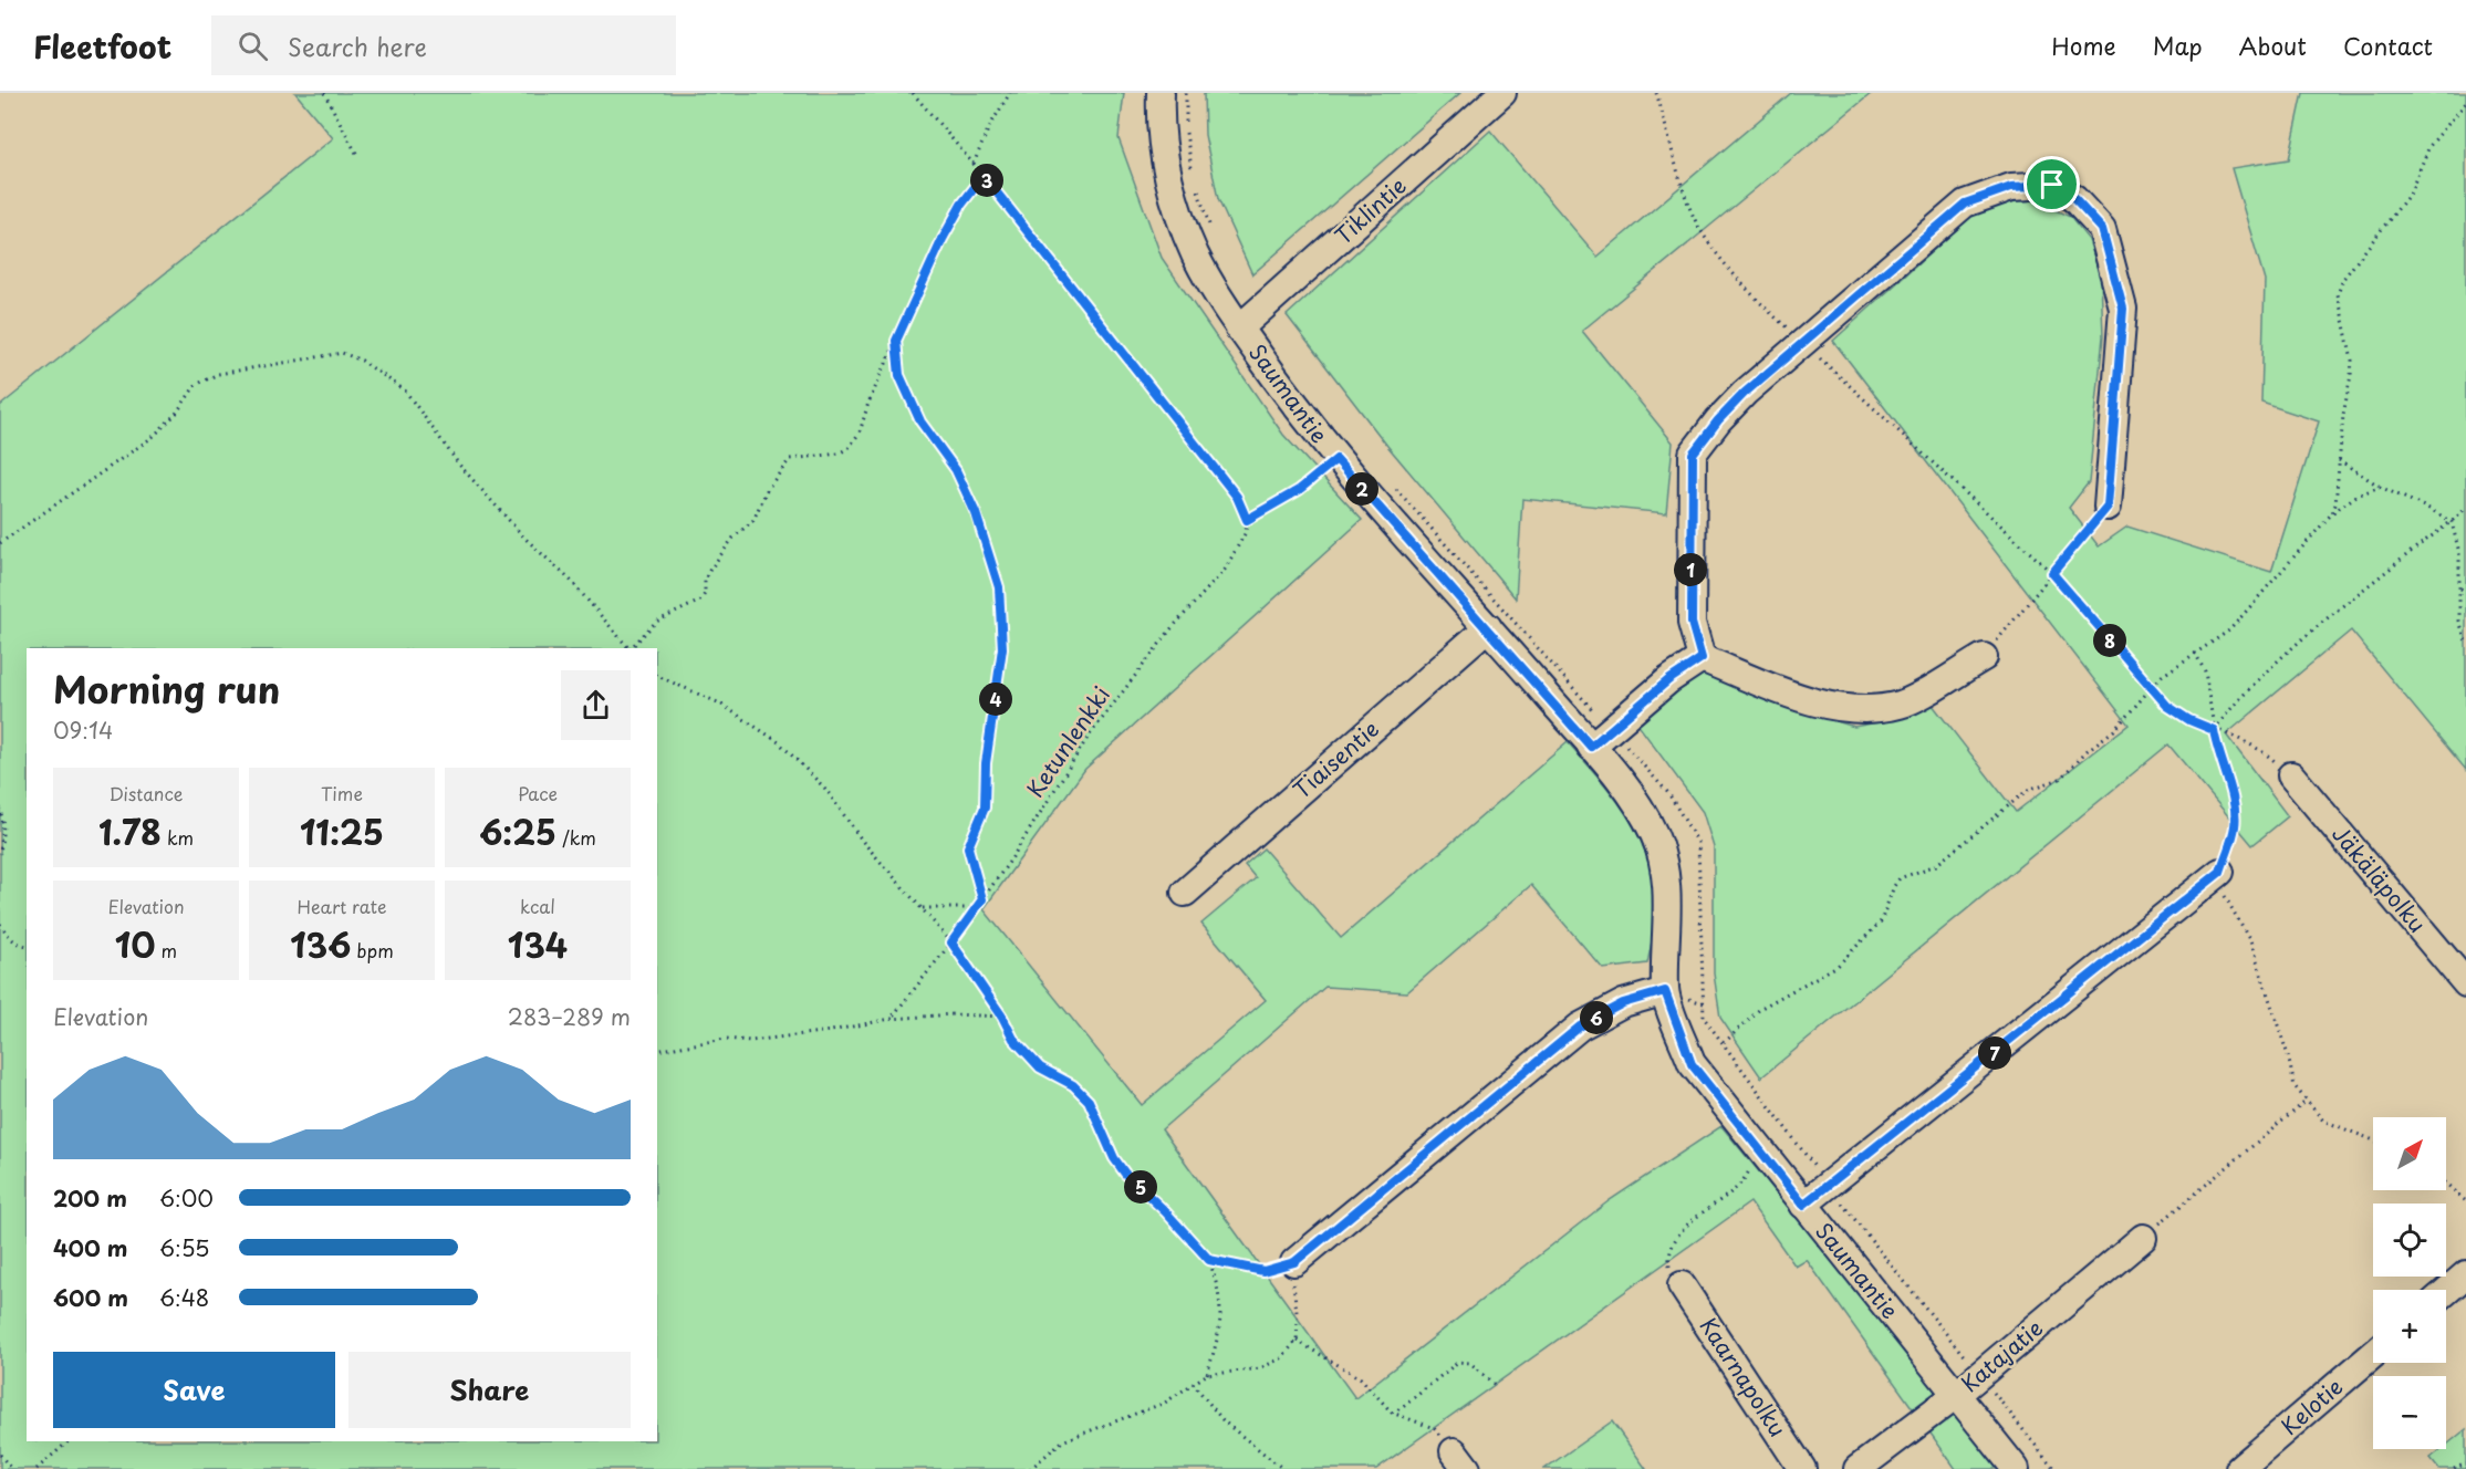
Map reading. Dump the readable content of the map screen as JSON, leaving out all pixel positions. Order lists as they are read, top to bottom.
{
  "streets": {
    "street": [
      "Tiklintie",
      "Saumantie",
      "Tiaisentie",
      "Jäkäläpolku",
      "Katajatie",
      "Kaarnapolku",
      "Kelotie"
    ],
    "path": ["Ketunlenkki"]
  },
  "crossings": [
    ["Tiklintie", "Saumantie"],
    ["Saumantie", "Tiaisentie"],
    ["Saumantie", "Katajatie"]
  ],
  "north": "top right",
  "page": {
    "header": "Fleetfoot",
    "search": "Search here",
    "nav": [
      "Home",
      "Map",
      "About",
      "Contact"
    ],
    "pins": [
      "3",
      "2",
      "1",
      "8",
      "4",
      "6",
      "7",
      "5"
    ],
    "heading": ["Morning run", "09:14"],
    "stats": [
      ["Distance", "1.78 km"],
      ["Time", "11:25"],
      ["Pace", "6:25 /km"],
      ["Elevation", "10 m"],
      ["Heart rate", "136 bpm"],
      ["kcal", "134"]
    ],
    "chart": ["Elevation", "283–289 m"],
    "map_buttons": ["+", "−"],
    "list": [
      {
        "name": "200 m",
        "note": "6:00"
      },
      {
        "name": "400 m",
        "note": "6:55"
      },
      {
        "name": "600 m",
        "note": "6:48"
      }
    ],
    "buttons": ["Save", "Share"]
  }
}
